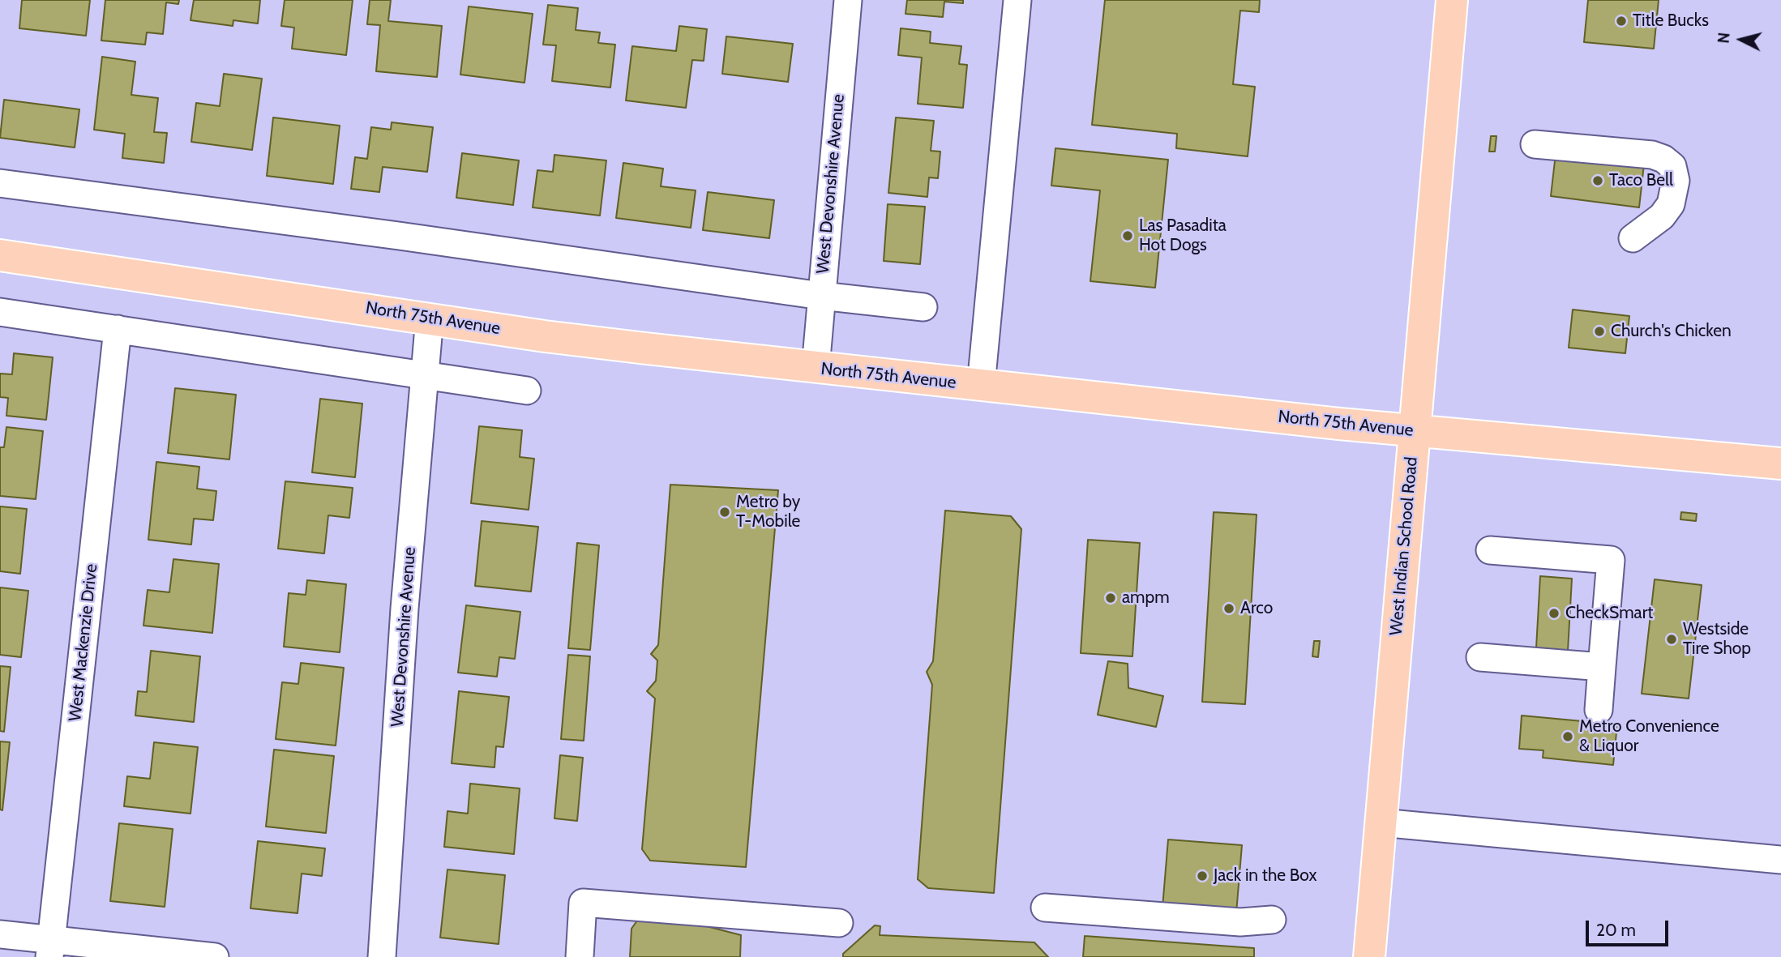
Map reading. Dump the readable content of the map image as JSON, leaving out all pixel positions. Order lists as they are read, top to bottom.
{
  "streets": {
    "main road": ["North 75th Avenue", "West Indian School Road"],
    "street": ["West Devonshire Avenue", "West Mackenzie Drive"]
  },
  "crossings": [
    ["West Devonshire Avenue", "North 75th Avenue"],
    ["North 75th Avenue", "West Indian School Road"]
  ],
  "places": [
    "Title Bucks",
    "Taco Bell",
    "Las Pasadita Hot Dogs",
    "Church's Chicken",
    "Metro by T-Mobile",
    "ampm",
    "Arco",
    "CheckSmart",
    "Westside Tire Shop",
    "Metro Convenience & Liquor",
    "Jack in the Box"
  ],
  "scale_bar": "20 m",
  "north": "left"
}
